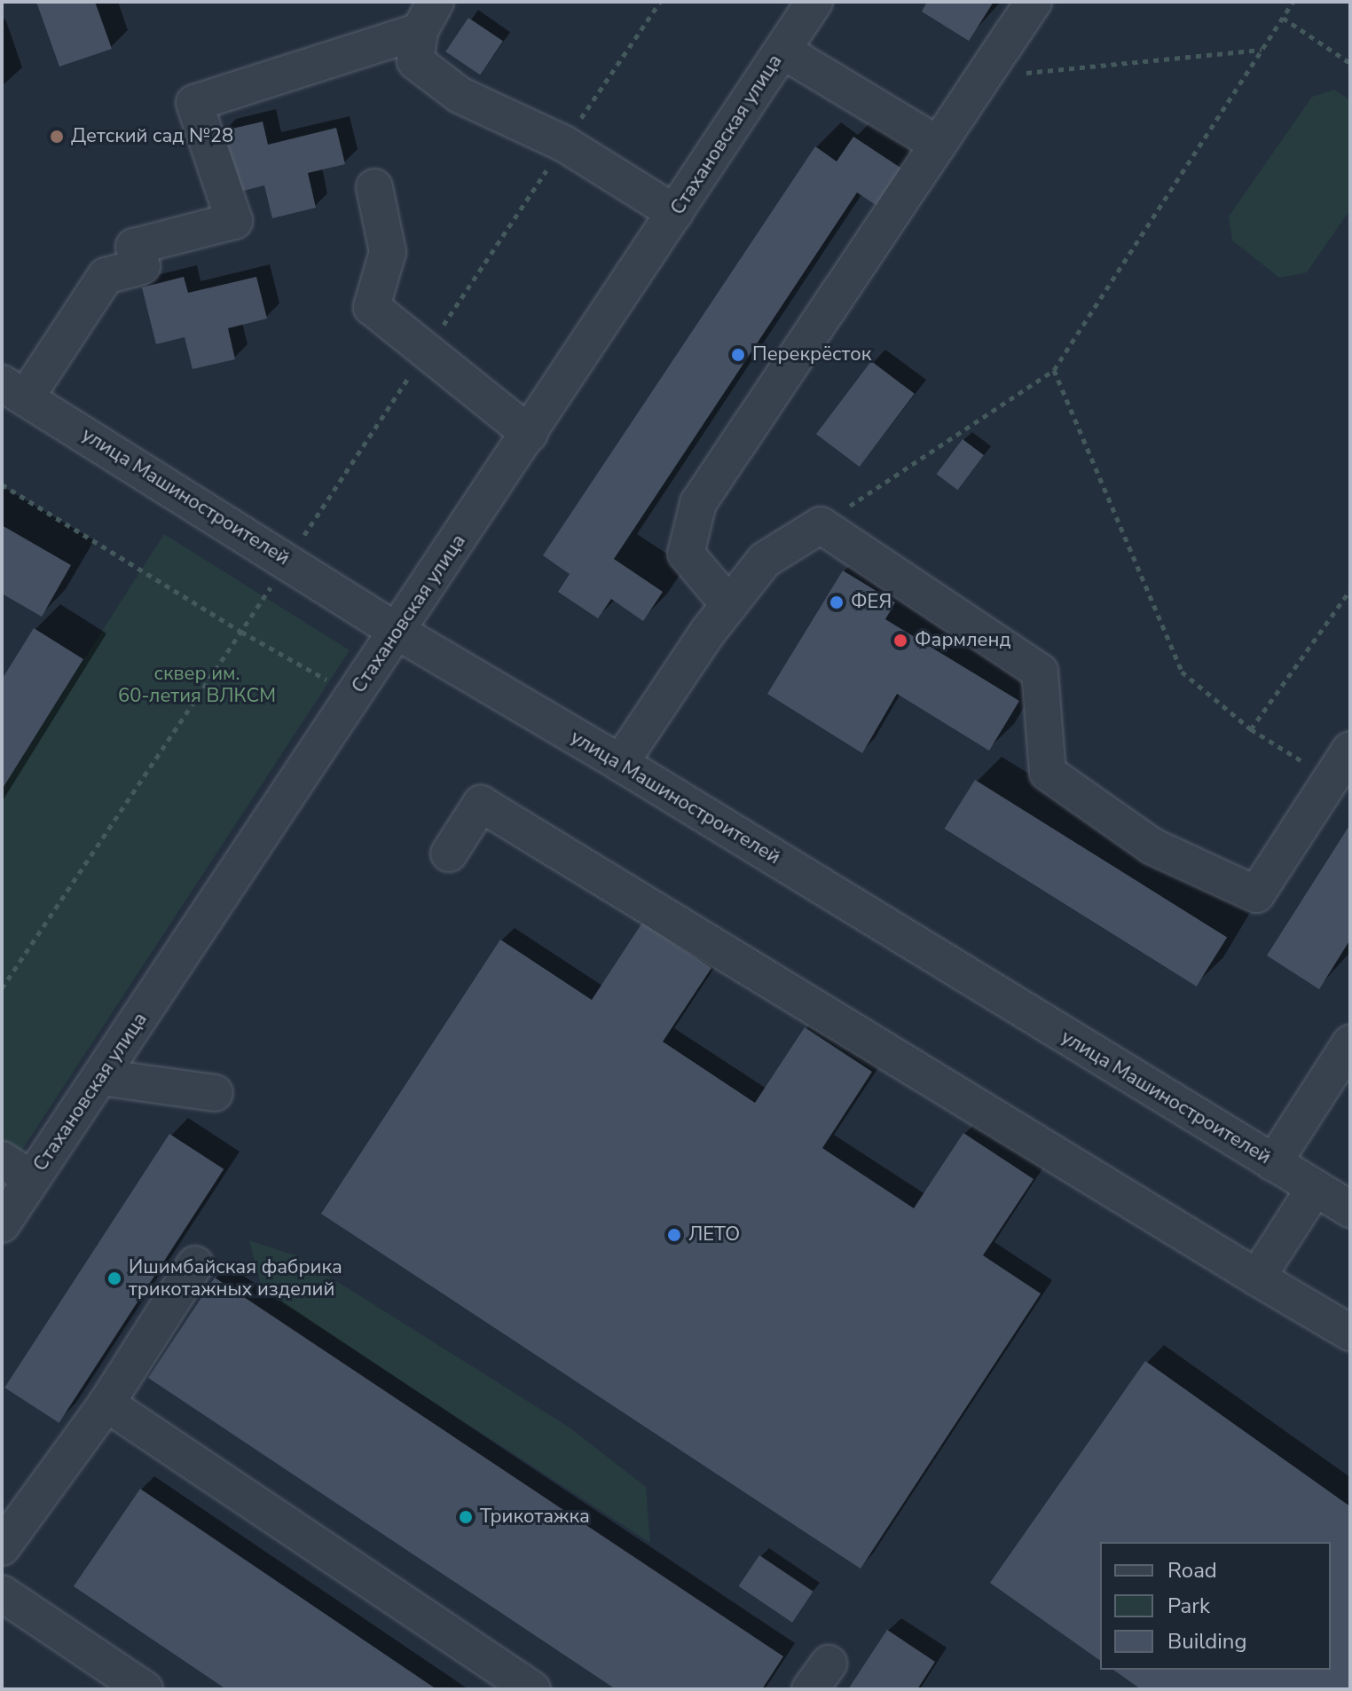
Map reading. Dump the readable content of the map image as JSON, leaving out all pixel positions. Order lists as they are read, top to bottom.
{
  "streets": {
    "street": ["Стахановская улица", "улица Машиностроителей"]
  },
  "crossings": [
    ["Стахановская улица", "улица Машиностроителей"]
  ],
  "parks": ["сквер им. 60-летия ВЛКСМ"],
  "places": [
    "Детский сад №28",
    "Перекрёсток",
    "ФЕЯ",
    "Фармленд",
    "ЛЕТО",
    "Ишимбайская фабрика трикотажных изделий",
    "Трикотажка"
  ],
  "legend": ["Road", "Park", "Building"]
}
